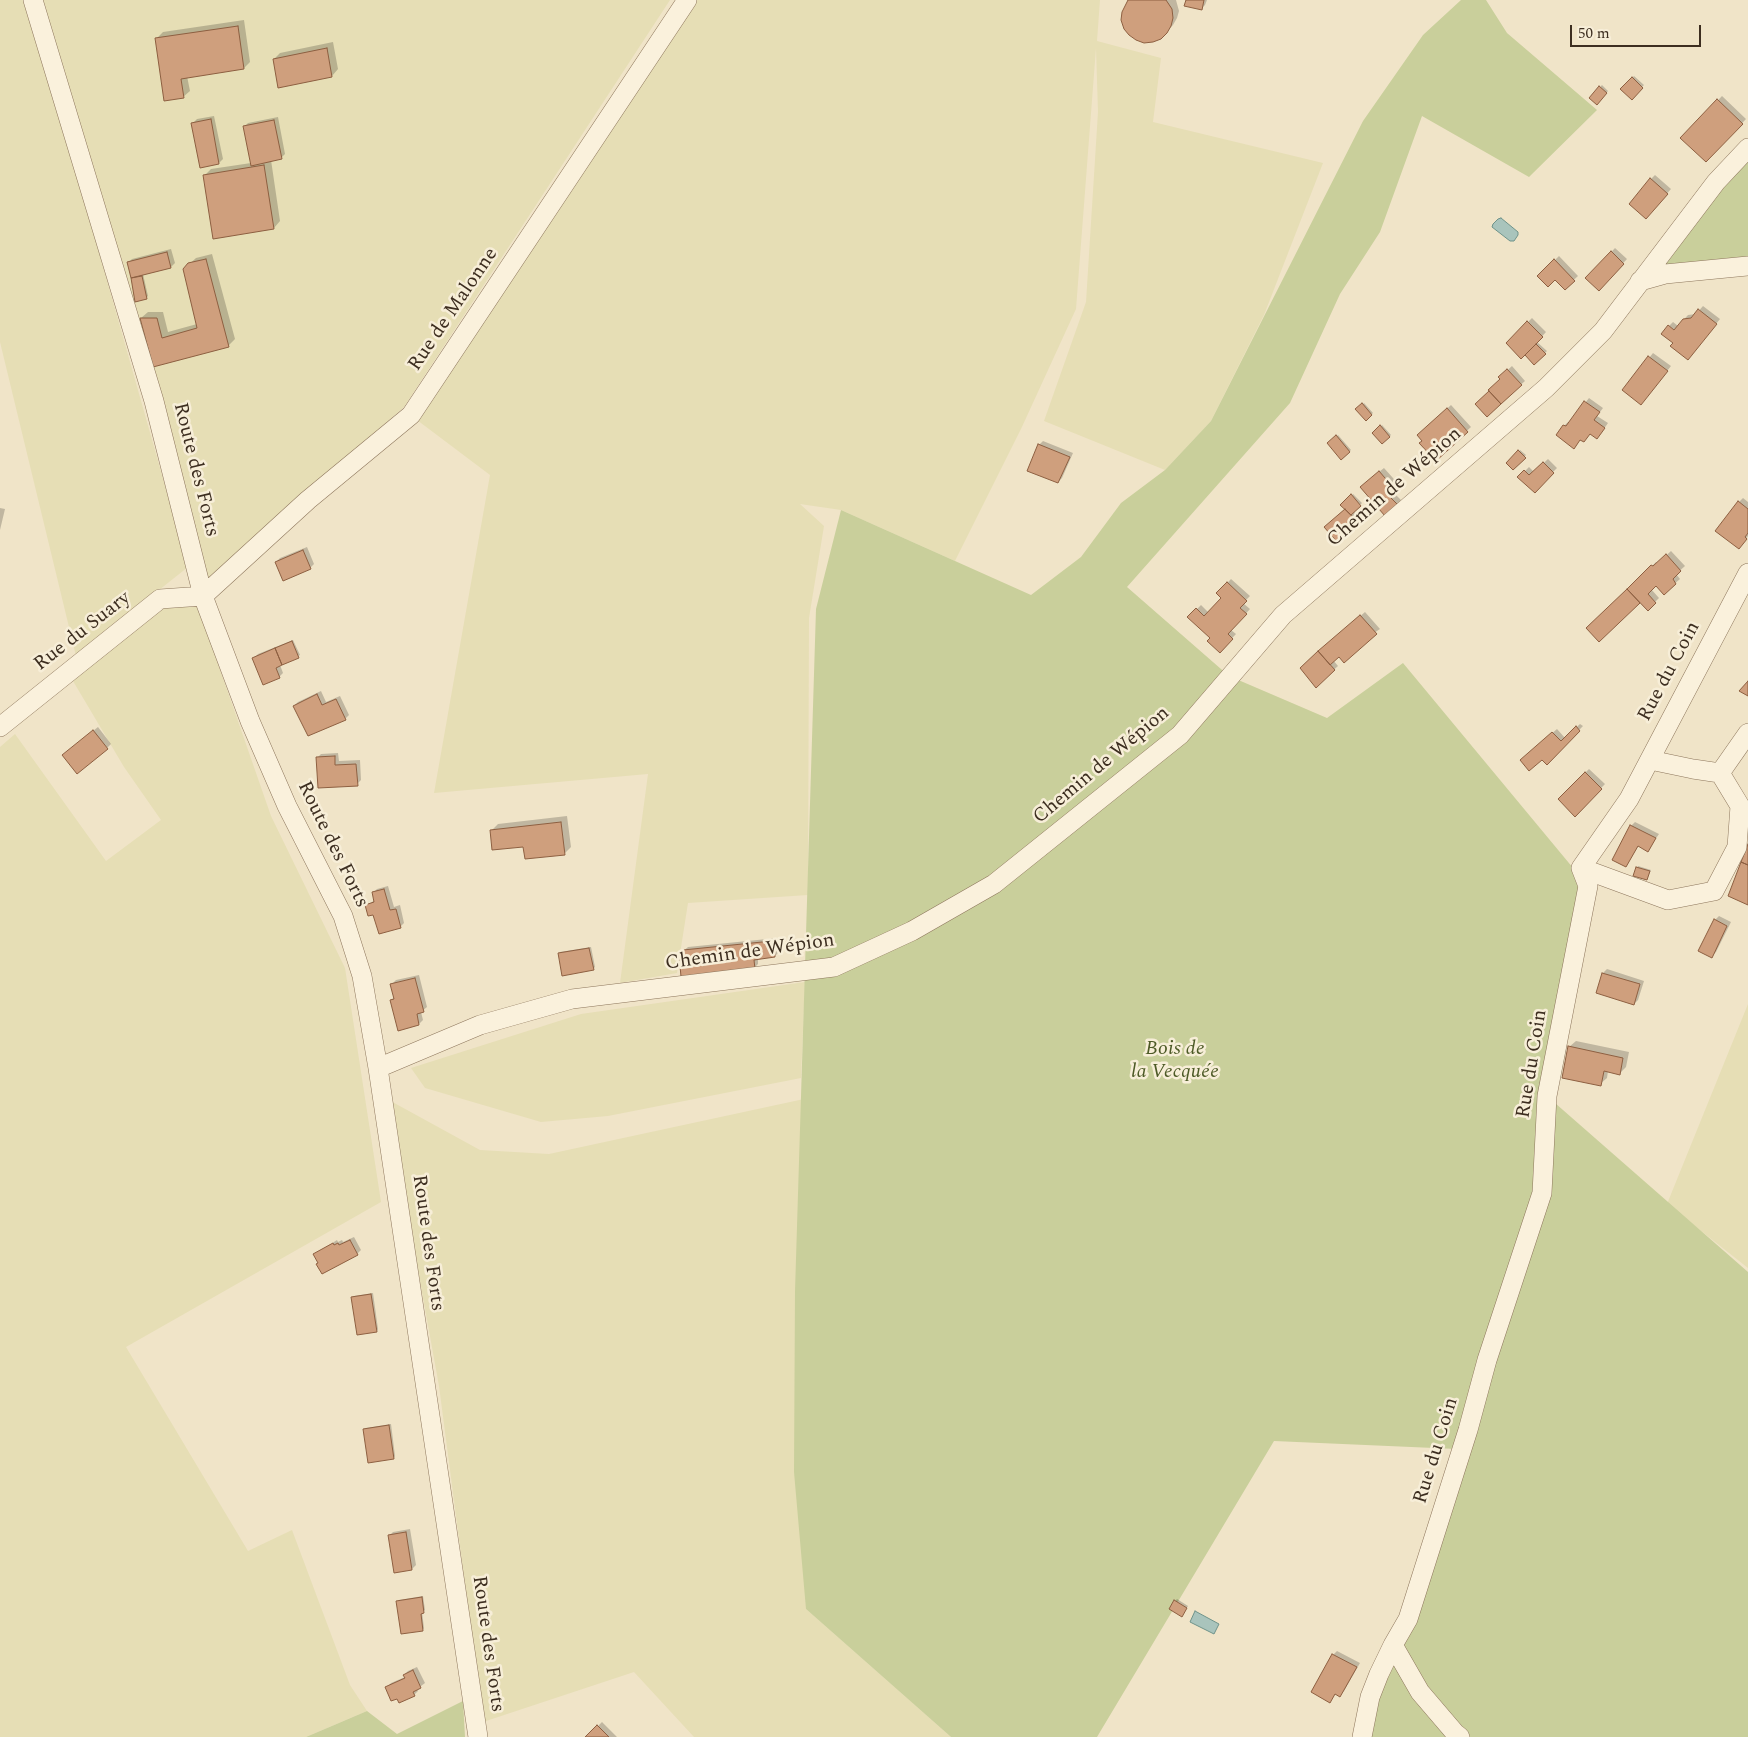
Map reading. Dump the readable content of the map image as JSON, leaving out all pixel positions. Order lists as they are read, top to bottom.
{
  "streets": {
    "street": [
      "Rue de Malonne",
      "Route des Forts",
      "Chemin de Wépion",
      "Rue du Suary",
      "Rue du Coin"
    ]
  },
  "crossings": [
    ["Rue de Malonne", "Route des Forts"],
    ["Rue de Malonne", "Rue du Suary"],
    ["Route des Forts", "Chemin de Wépion"],
    ["Route des Forts", "Rue du Suary"]
  ],
  "parks": ["Bois de la Vecquée"],
  "scale_bar": "50 m"
}
